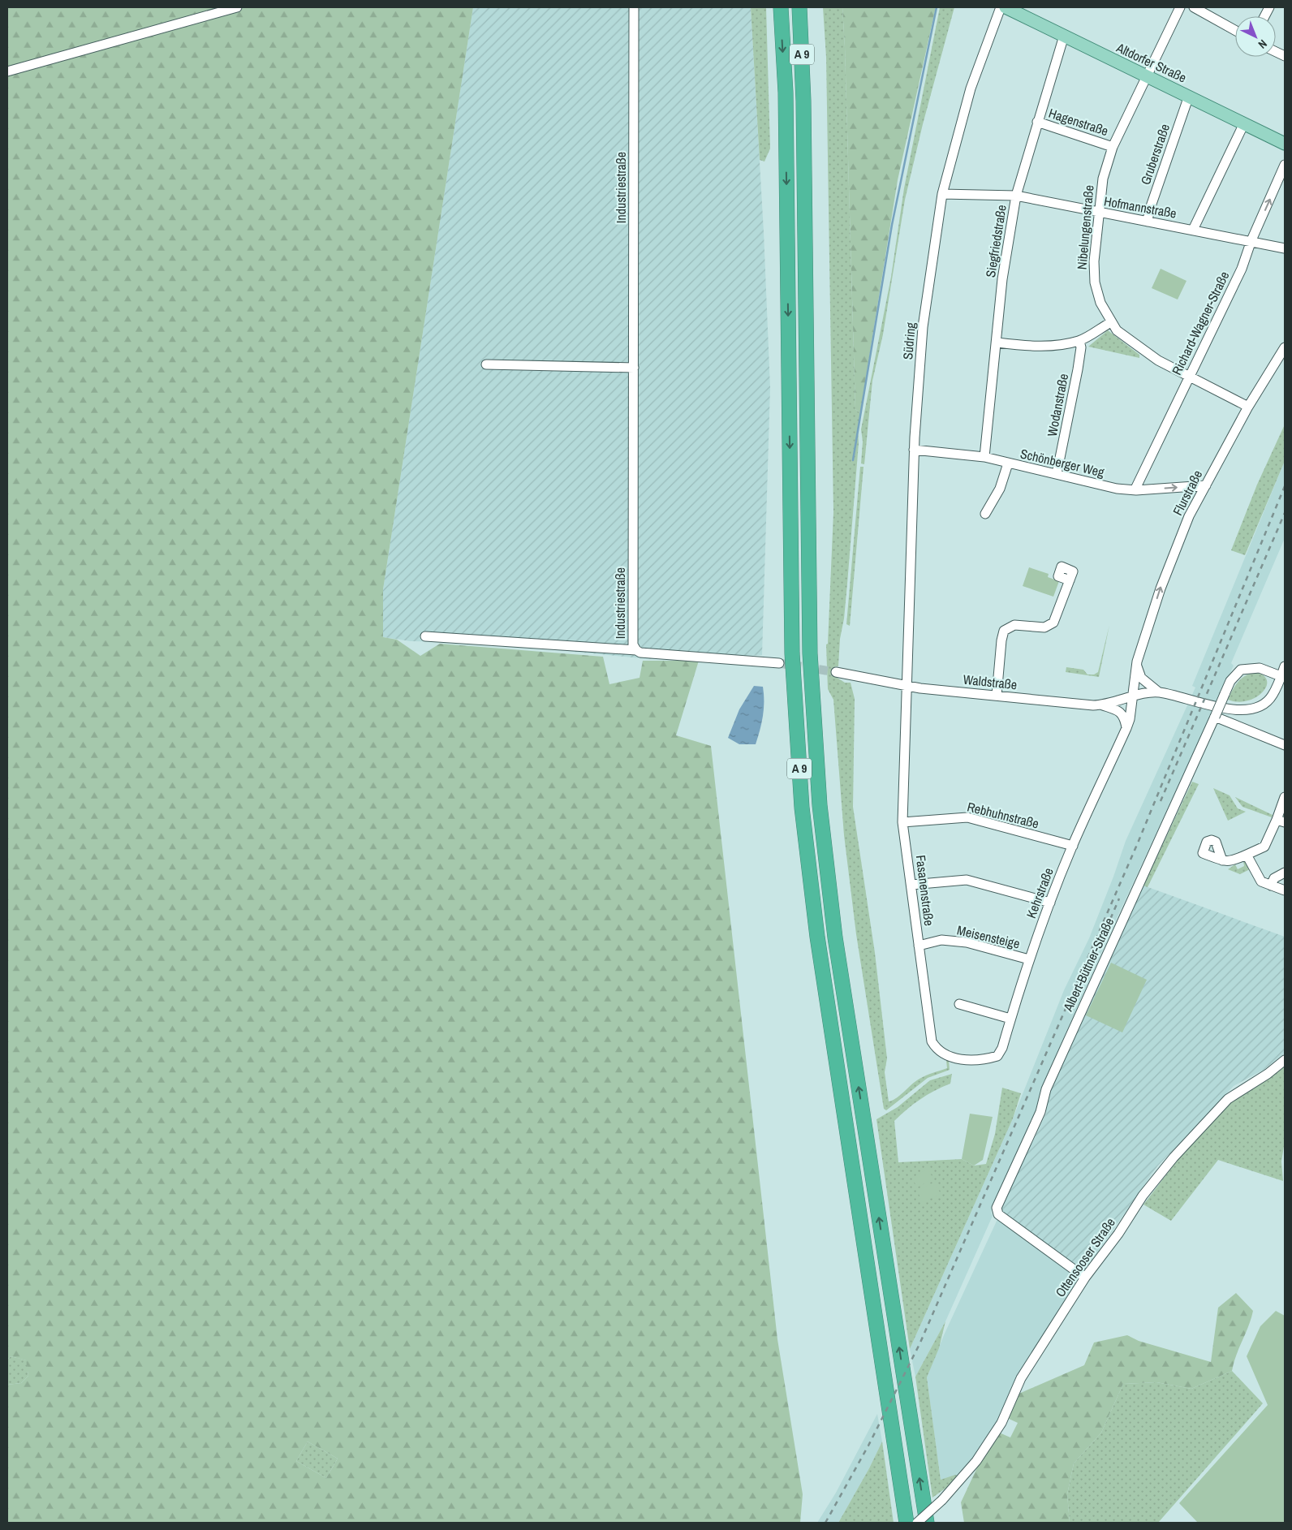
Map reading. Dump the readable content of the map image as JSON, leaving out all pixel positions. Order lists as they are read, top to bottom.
{
  "streets": {
    "highway": ["A 9"],
    "main road": ["Altdorfer Straße"],
    "street": [
      "Hagenstraße",
      "Gruberstraße",
      "Industriestraße",
      "Hofmannstraße",
      "Nibelungenstraße",
      "Siegfriedstraße",
      "Richard-Wagner-Straße",
      "Südring",
      "Wodanstraße",
      "Schönberger Weg",
      "Flurstraße",
      "Waldstraße",
      "Rebhuhnstraße",
      "Fasanenstraße",
      "Kehrstraße",
      "Meisensteige",
      "Albert-Büttner-Straße",
      "Ottensooser Straße"
    ]
  },
  "crossings": [
    ["Altdorfer Straße", "Gruberstraße"],
    ["Altdorfer Straße", "Nibelungenstraße"],
    ["Altdorfer Straße", "Siegfriedstraße"],
    ["Hagenstraße", "Nibelungenstraße"],
    ["Hagenstraße", "Siegfriedstraße"],
    ["Gruberstraße", "Hofmannstraße"],
    ["Hofmannstraße", "Nibelungenstraße"],
    ["Hofmannstraße", "Siegfriedstraße"],
    ["Hofmannstraße", "Richard-Wagner-Straße"],
    ["Hofmannstraße", "Südring"],
    ["Nibelungenstraße", "Richard-Wagner-Straße"],
    ["Nibelungenstraße", "Flurstraße"],
    ["Siegfriedstraße", "Schönberger Weg"],
    ["Richard-Wagner-Straße", "Schönberger Weg"],
    ["Südring", "Schönberger Weg"],
    ["Südring", "Waldstraße"],
    ["Südring", "Fasanenstraße"],
    ["Wodanstraße", "Schönberger Weg"],
    ["Schönberger Weg", "Flurstraße"],
    ["Flurstraße", "Waldstraße"],
    ["Flurstraße", "Kehrstraße"],
    ["Waldstraße", "Fasanenstraße"],
    ["Waldstraße", "Kehrstraße"],
    ["Rebhuhnstraße", "Fasanenstraße"],
    ["Rebhuhnstraße", "Kehrstraße"],
    ["Fasanenstraße", "Kehrstraße"],
    ["Fasanenstraße", "Meisensteige"],
    ["Kehrstraße", "Meisensteige"],
    ["Albert-Büttner-Straße", "Ottensooser Straße"]
  ],
  "one_way": ["Flurstraße"],
  "north": "bottom right"
}
